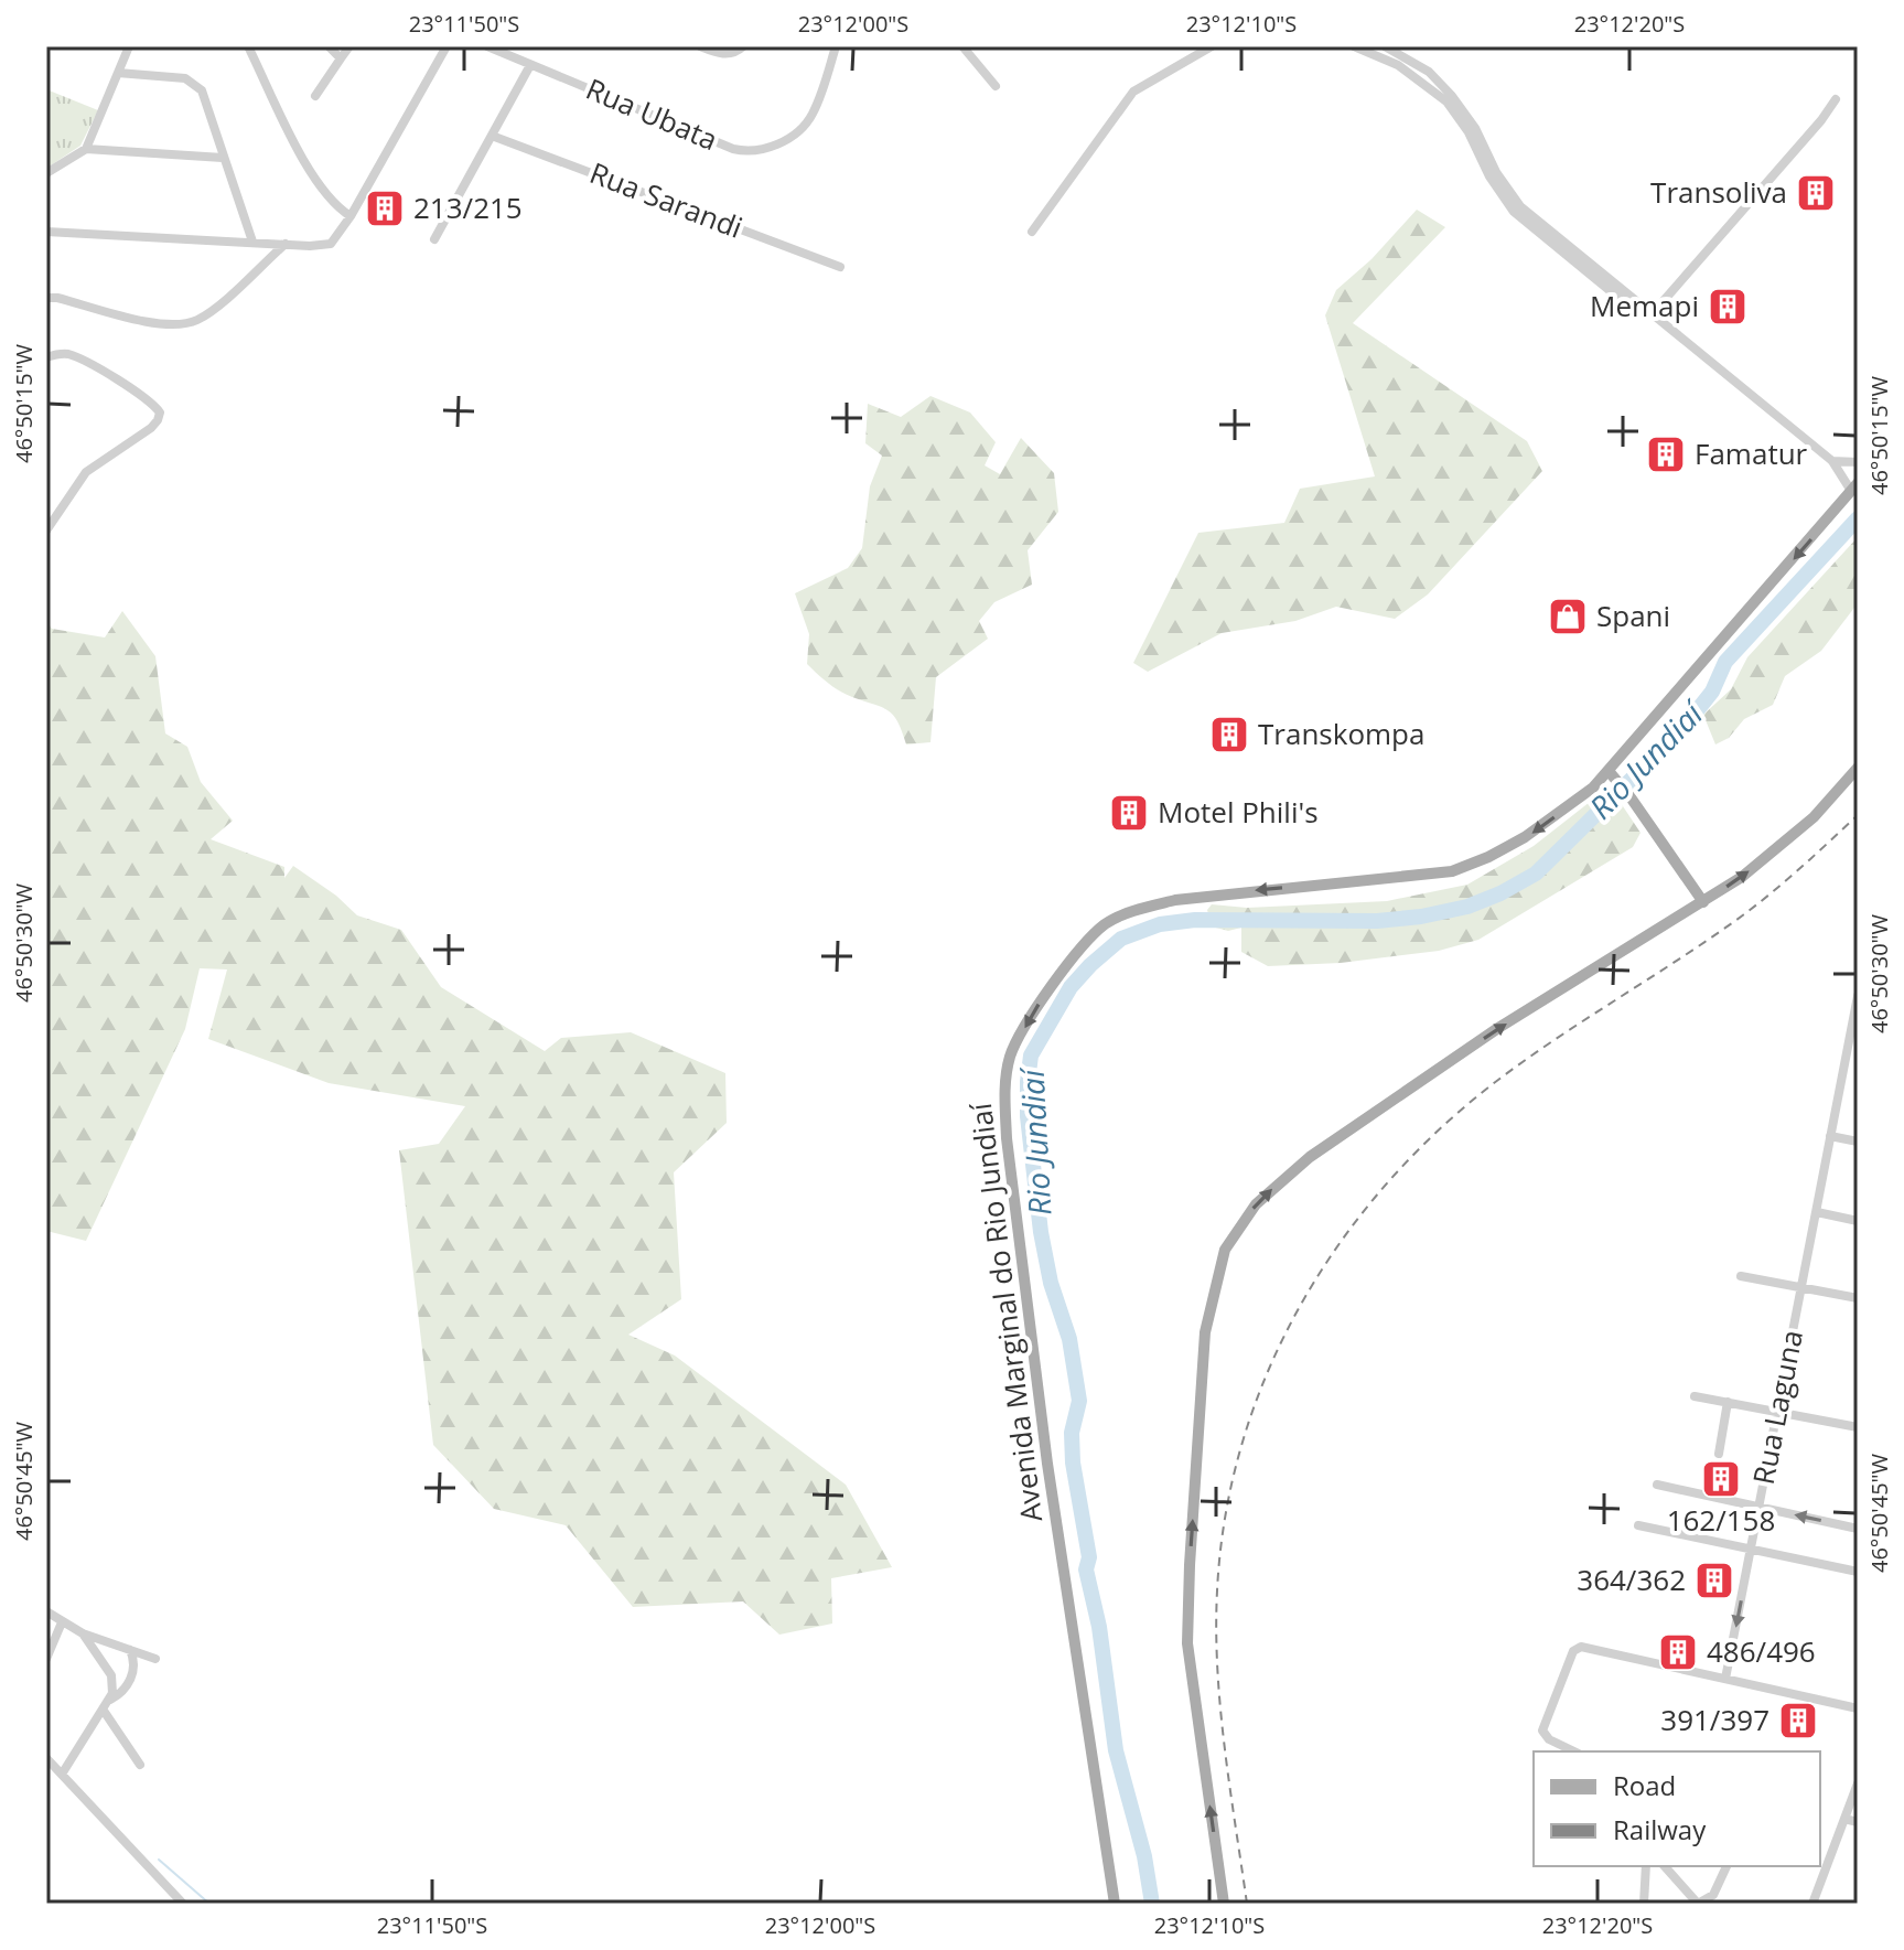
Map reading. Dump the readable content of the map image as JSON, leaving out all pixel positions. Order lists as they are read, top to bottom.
{
  "streets": {
    "main road": ["Avenida Marginal do Rio Jundiaí"],
    "street": ["Rua Ubata", "Rua Sarandi", "Rua Laguna"]
  },
  "one_way": ["Avenida Marginal do Rio Jundiaí"],
  "water": ["Rio Jundiaí"],
  "places": {
    "building": [
      "Transoliva",
      "213/215",
      "Memapi",
      "Famatur",
      "Transkompa",
      "Motel Phili's",
      "162/158",
      "364/362",
      "486/496",
      "391/397"
    ],
    "shop": ["Spani"]
  },
  "legend": ["Road", "Railway"],
  "coordinates": [
    "23°11'50\"S",
    "23°12'00\"S",
    "23°12'10\"S",
    "23°12'20\"S",
    "46°50'15\"W",
    "46°50'30\"W",
    "46°50'45\"W"
  ]
}
